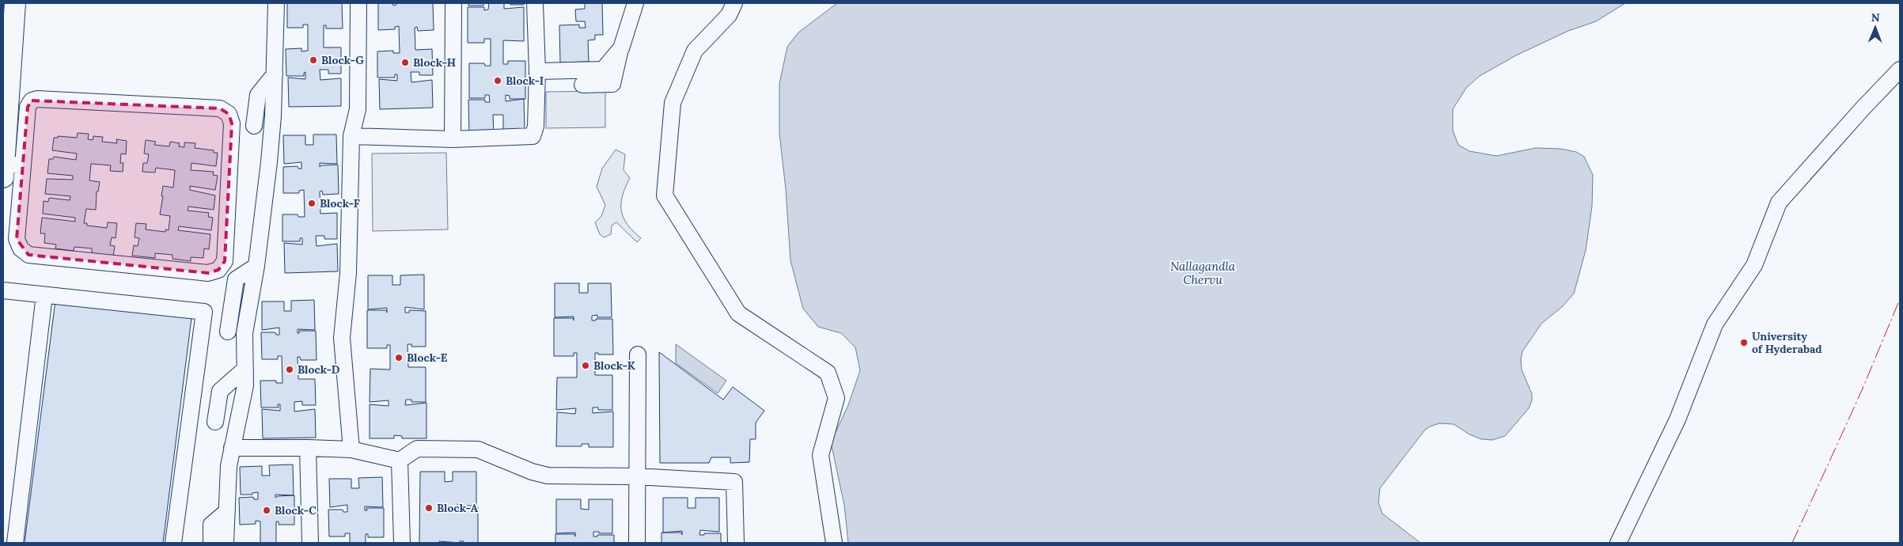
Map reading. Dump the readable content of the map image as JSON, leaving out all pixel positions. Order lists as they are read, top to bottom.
{
  "water": ["Nallagandla Chervu"],
  "places": [
    "Block-G",
    "Block-H",
    "Block-I",
    "Block-F",
    "University of Hyderabad",
    "Block-E",
    "Block-K",
    "Block-D",
    "Block-A",
    "Block-C"
  ],
  "north": "top"
}
